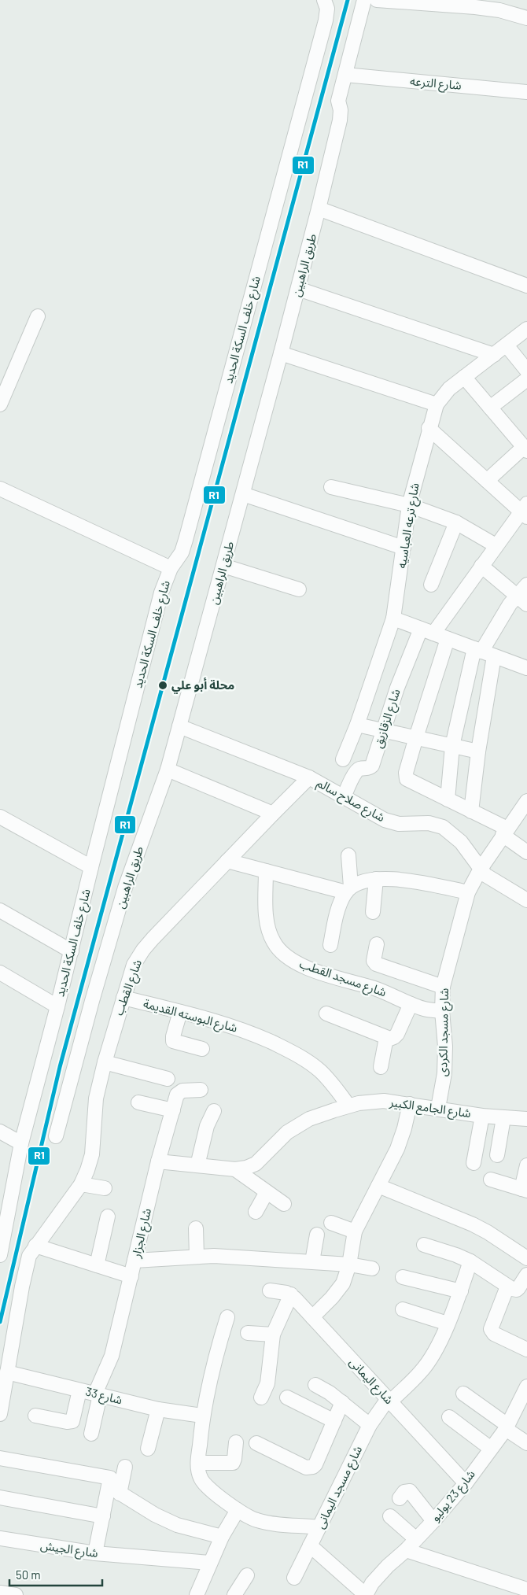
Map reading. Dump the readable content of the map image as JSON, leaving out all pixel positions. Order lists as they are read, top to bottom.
{
  "streets": {
    "street": [
      "شارع الترعه",
      "طريق الراهبين",
      "شارع خلف السكة الحديد",
      "شارع ترعه العباسيه",
      "شارع الزقازيق",
      "شارع صلاح سالم",
      "شارع مسجد القطب",
      "شارع القطب",
      "شارع البوسته القديمة",
      "شارع مسجد الكردى",
      "شارع الجامع الكبير",
      "شارع الجزار",
      "شارع اليمانى",
      "شارع 33",
      "شارع مسجد اليمانى",
      "شارع 23 يوليو",
      "شارع الجيش"
    ]
  },
  "crossings": [
    ["شارع الترعه", "طريق الراهبين"],
    ["طريق الراهبين", "شارع صلاح سالم"],
    ["شارع الزقازيق", "شارع صلاح سالم"],
    ["شارع صلاح سالم", "شارع القطب"],
    ["شارع صلاح سالم", "شارع مسجد الكردى"],
    ["شارع مسجد القطب", "شارع مسجد الكردى"],
    ["شارع القطب", "شارع البوسته القديمة"],
    ["شارع البوسته القديمة", "شارع الجامع الكبير"],
    ["شارع مسجد الكردى", "شارع الجامع الكبير"],
    ["شارع الجزار", "شارع 33"],
    ["شارع اليمانى", "شارع مسجد اليمانى"],
    ["شارع اليمانى", "شارع 23 يوليو"]
  ],
  "places": ["محلة أبو علي"],
  "lines": ["transit line R1"],
  "scale_bar": "50 m"
}
